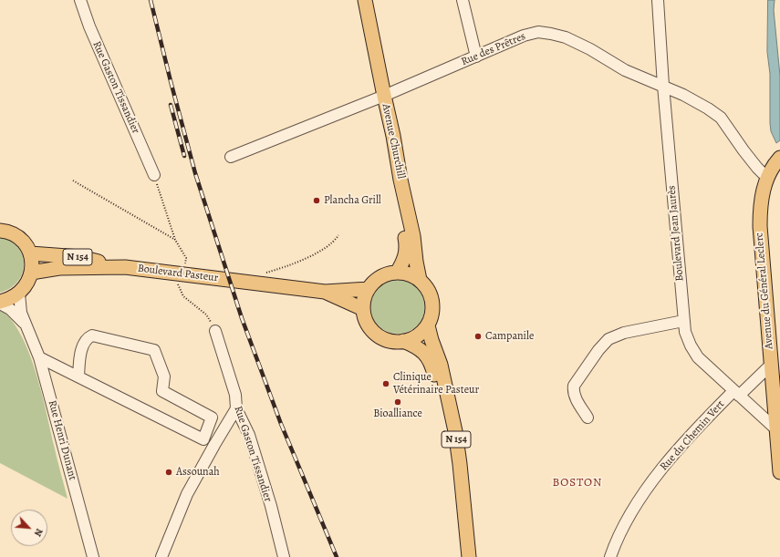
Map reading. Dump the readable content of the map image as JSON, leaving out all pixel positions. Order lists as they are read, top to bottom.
{
  "streets": {
    "main road": [
      "Avenue Churchill",
      "N 154",
      "Boulevard Pasteur",
      "Avenue du Général Leclerc"
    ],
    "street": [
      "Rue des Prêtres",
      "Rue Gaston Tissandier",
      "Boulevard Jean Jaurès",
      "Rue du Chemin Vert",
      "Rue Henri Dunant"
    ]
  },
  "crossings": [
    ["Rue des Prêtres", "Avenue Churchill"],
    ["Rue des Prêtres", "Boulevard Jean Jaurès"],
    ["Rue des Prêtres", "Avenue du Général Leclerc"],
    ["Avenue Churchill", "N 154"],
    ["Boulevard Jean Jaurès", "Avenue du Général Leclerc"],
    ["Boulevard Jean Jaurès", "Rue du Chemin Vert"],
    ["N 154", "Boulevard Pasteur"],
    ["Avenue du Général Leclerc", "Rue du Chemin Vert"]
  ],
  "districts": ["BOSTON"],
  "places": [
    "Plancha Grill",
    "Campanile",
    "Clinique Vétérinaire Pasteur",
    "Bioalliance",
    "Assounah"
  ],
  "north": "bottom right"
}
